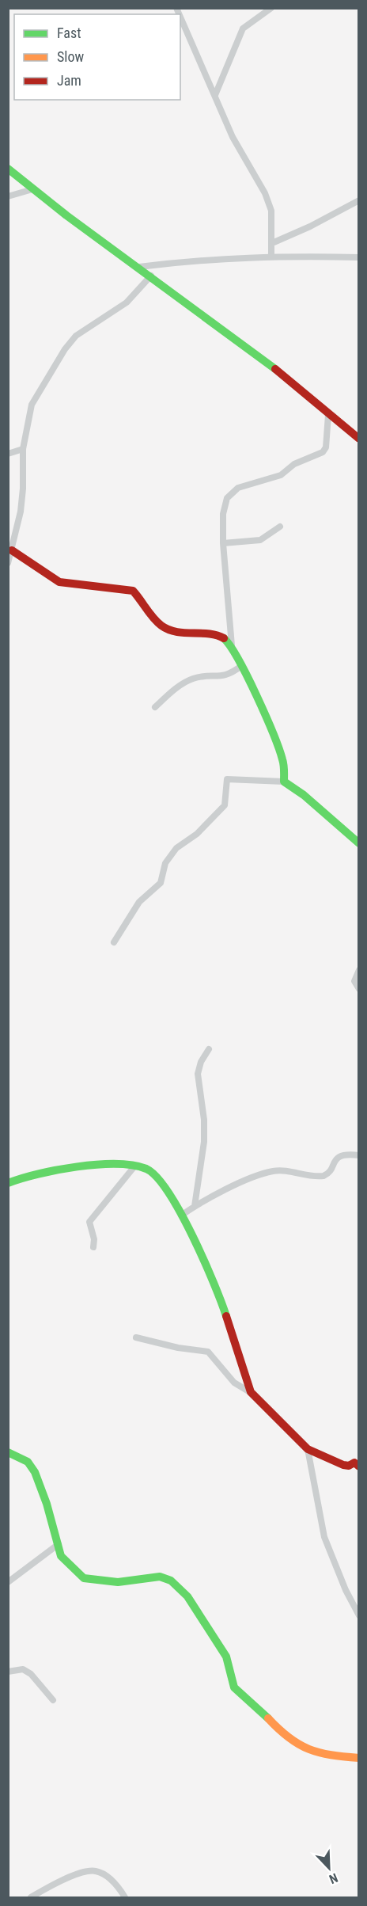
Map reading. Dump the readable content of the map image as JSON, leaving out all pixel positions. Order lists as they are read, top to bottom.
{
  "legend": ["Fast", "Slow", "Jam"],
  "north": "bottom right"
}
